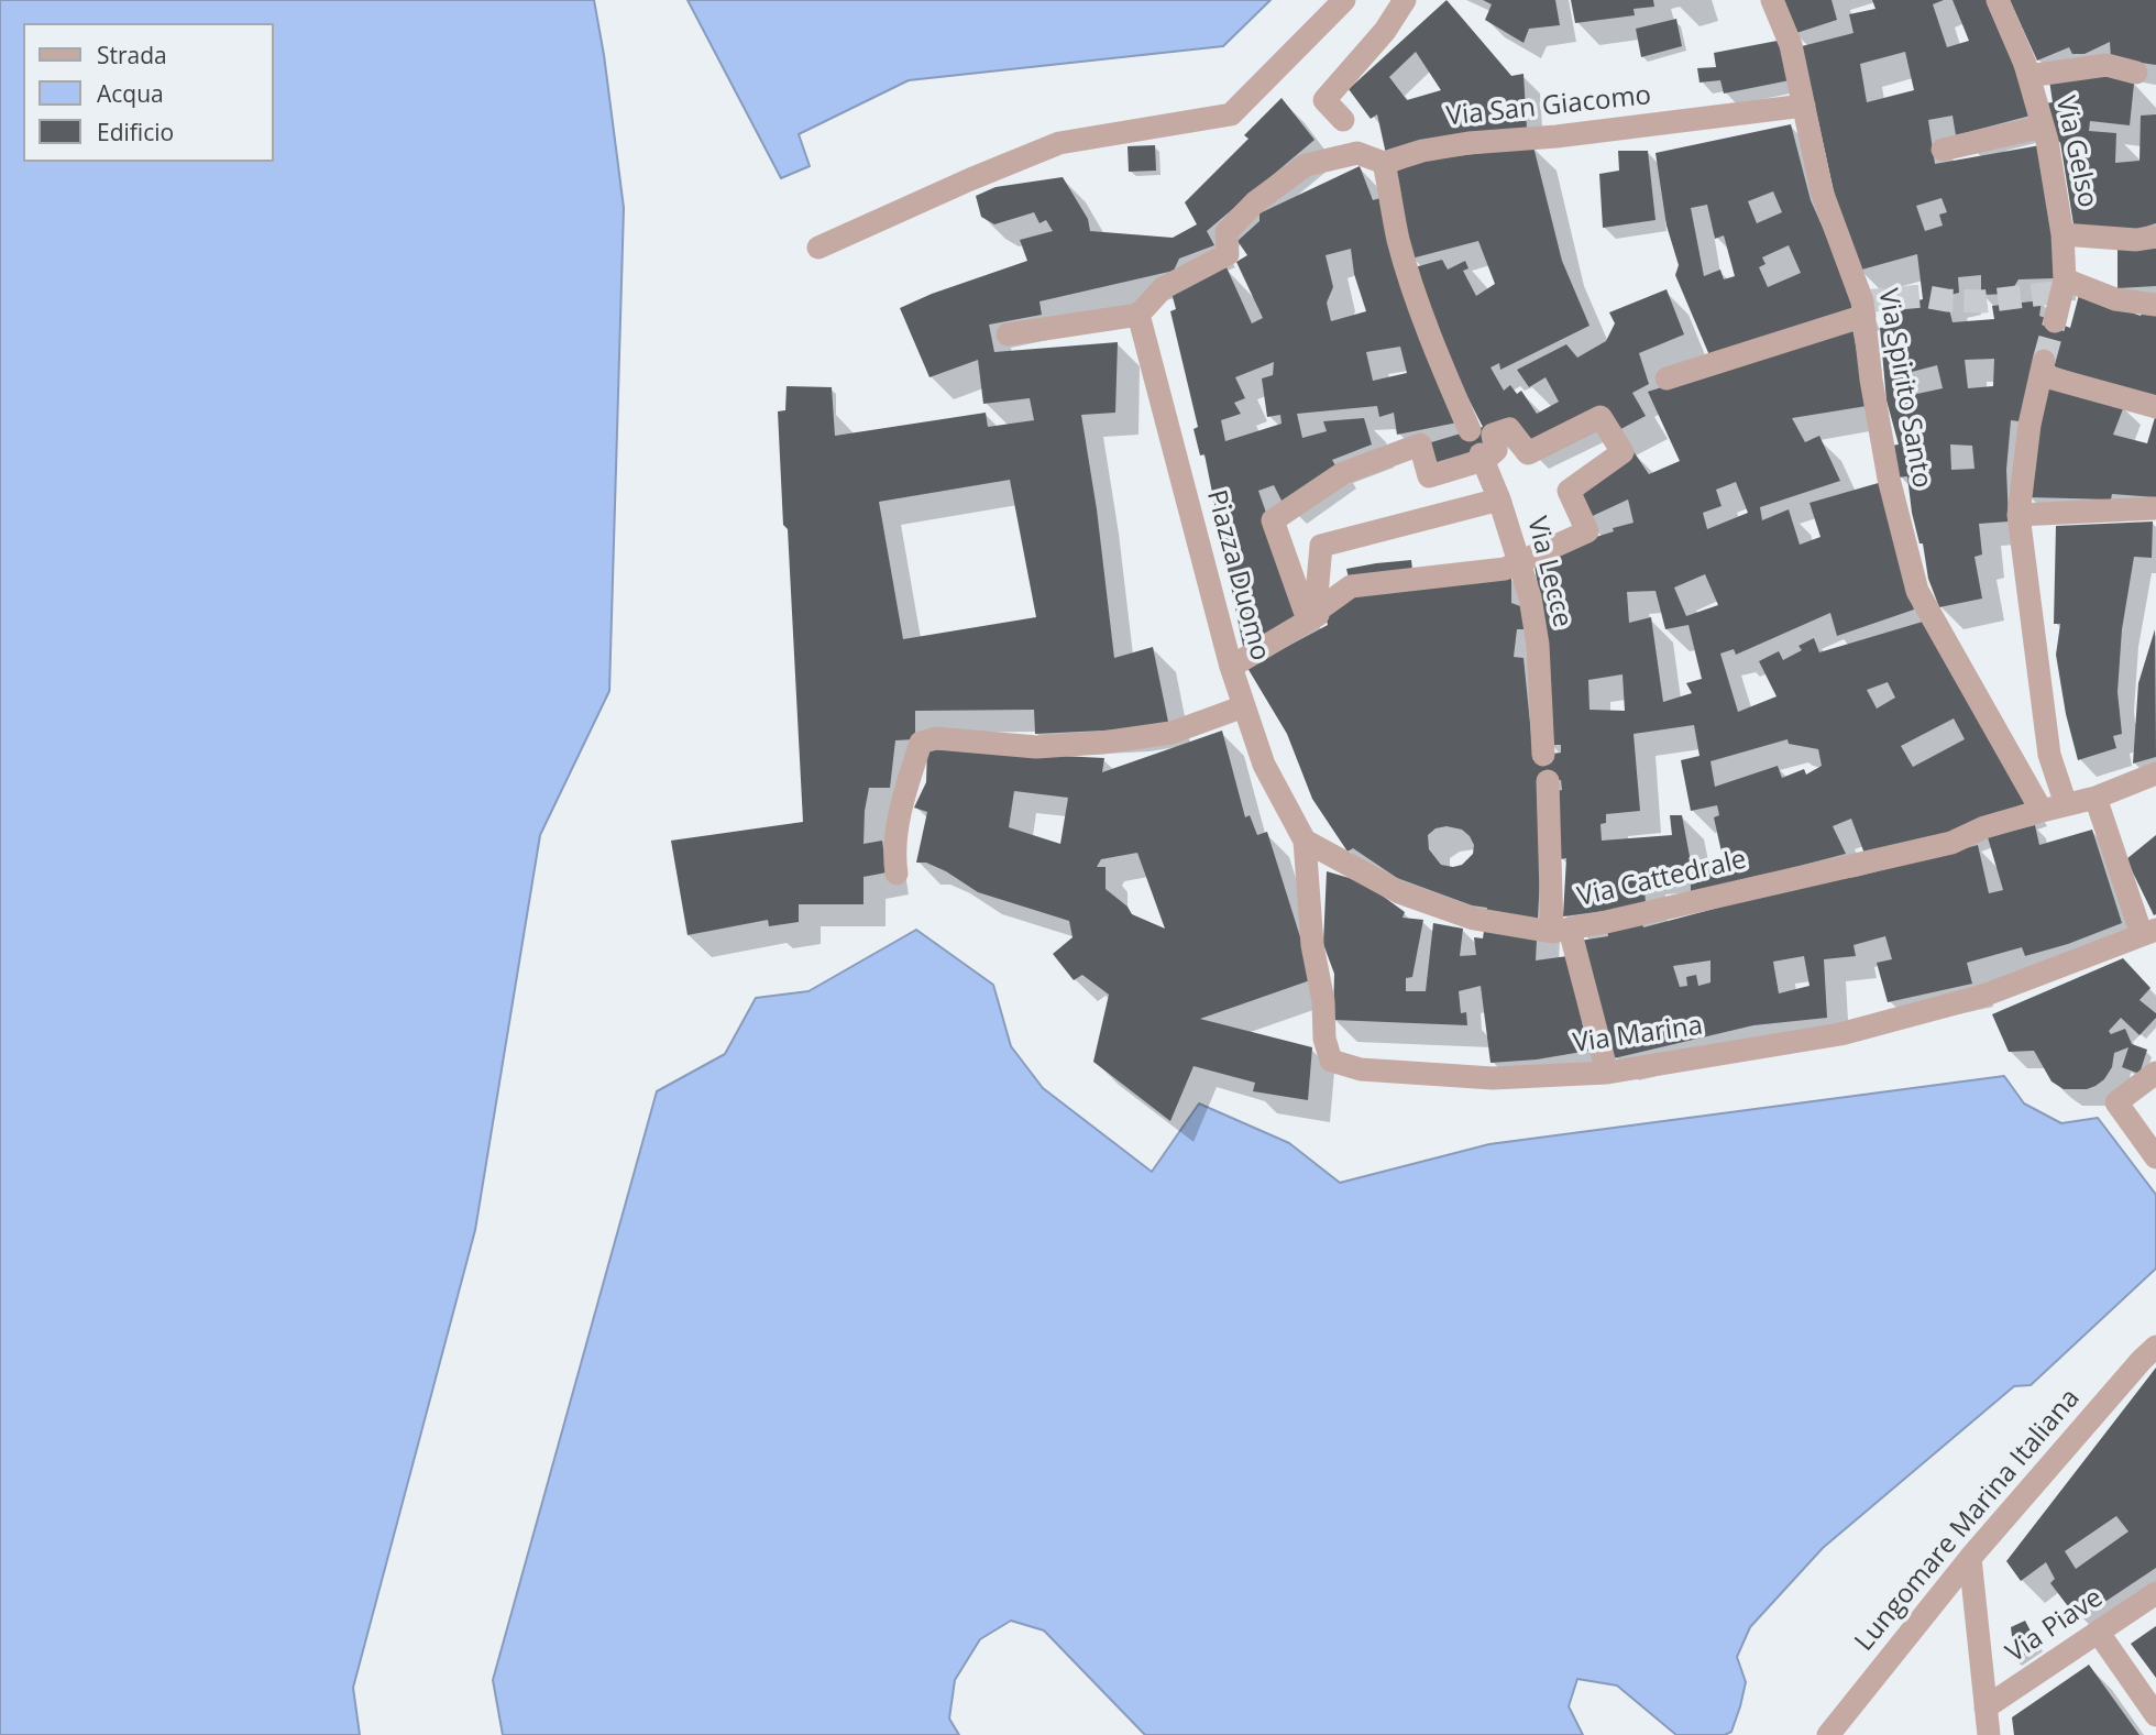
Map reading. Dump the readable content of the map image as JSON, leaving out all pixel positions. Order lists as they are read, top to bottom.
{
  "streets": {
    "street": [
      "Via San Giacomo",
      "Via Gelso",
      "Via Spirito Santo",
      "Via Lecce",
      "Piazza Duomo",
      "Via Cattedrale",
      "Via Marina",
      "Lungomare Marina Italiana",
      "Via Piave"
    ]
  },
  "crossings": [
    ["Via San Giacomo", "Via Spirito Santo"],
    ["Via San Giacomo", "Piazza Duomo"],
    ["Via Spirito Santo", "Via Cattedrale"],
    ["Piazza Duomo", "Via Cattedrale"],
    ["Piazza Duomo", "Via Marina"],
    ["Via Cattedrale", "Via Marina"]
  ],
  "legend": ["Strada", "Acqua", "Edificio"]
}
